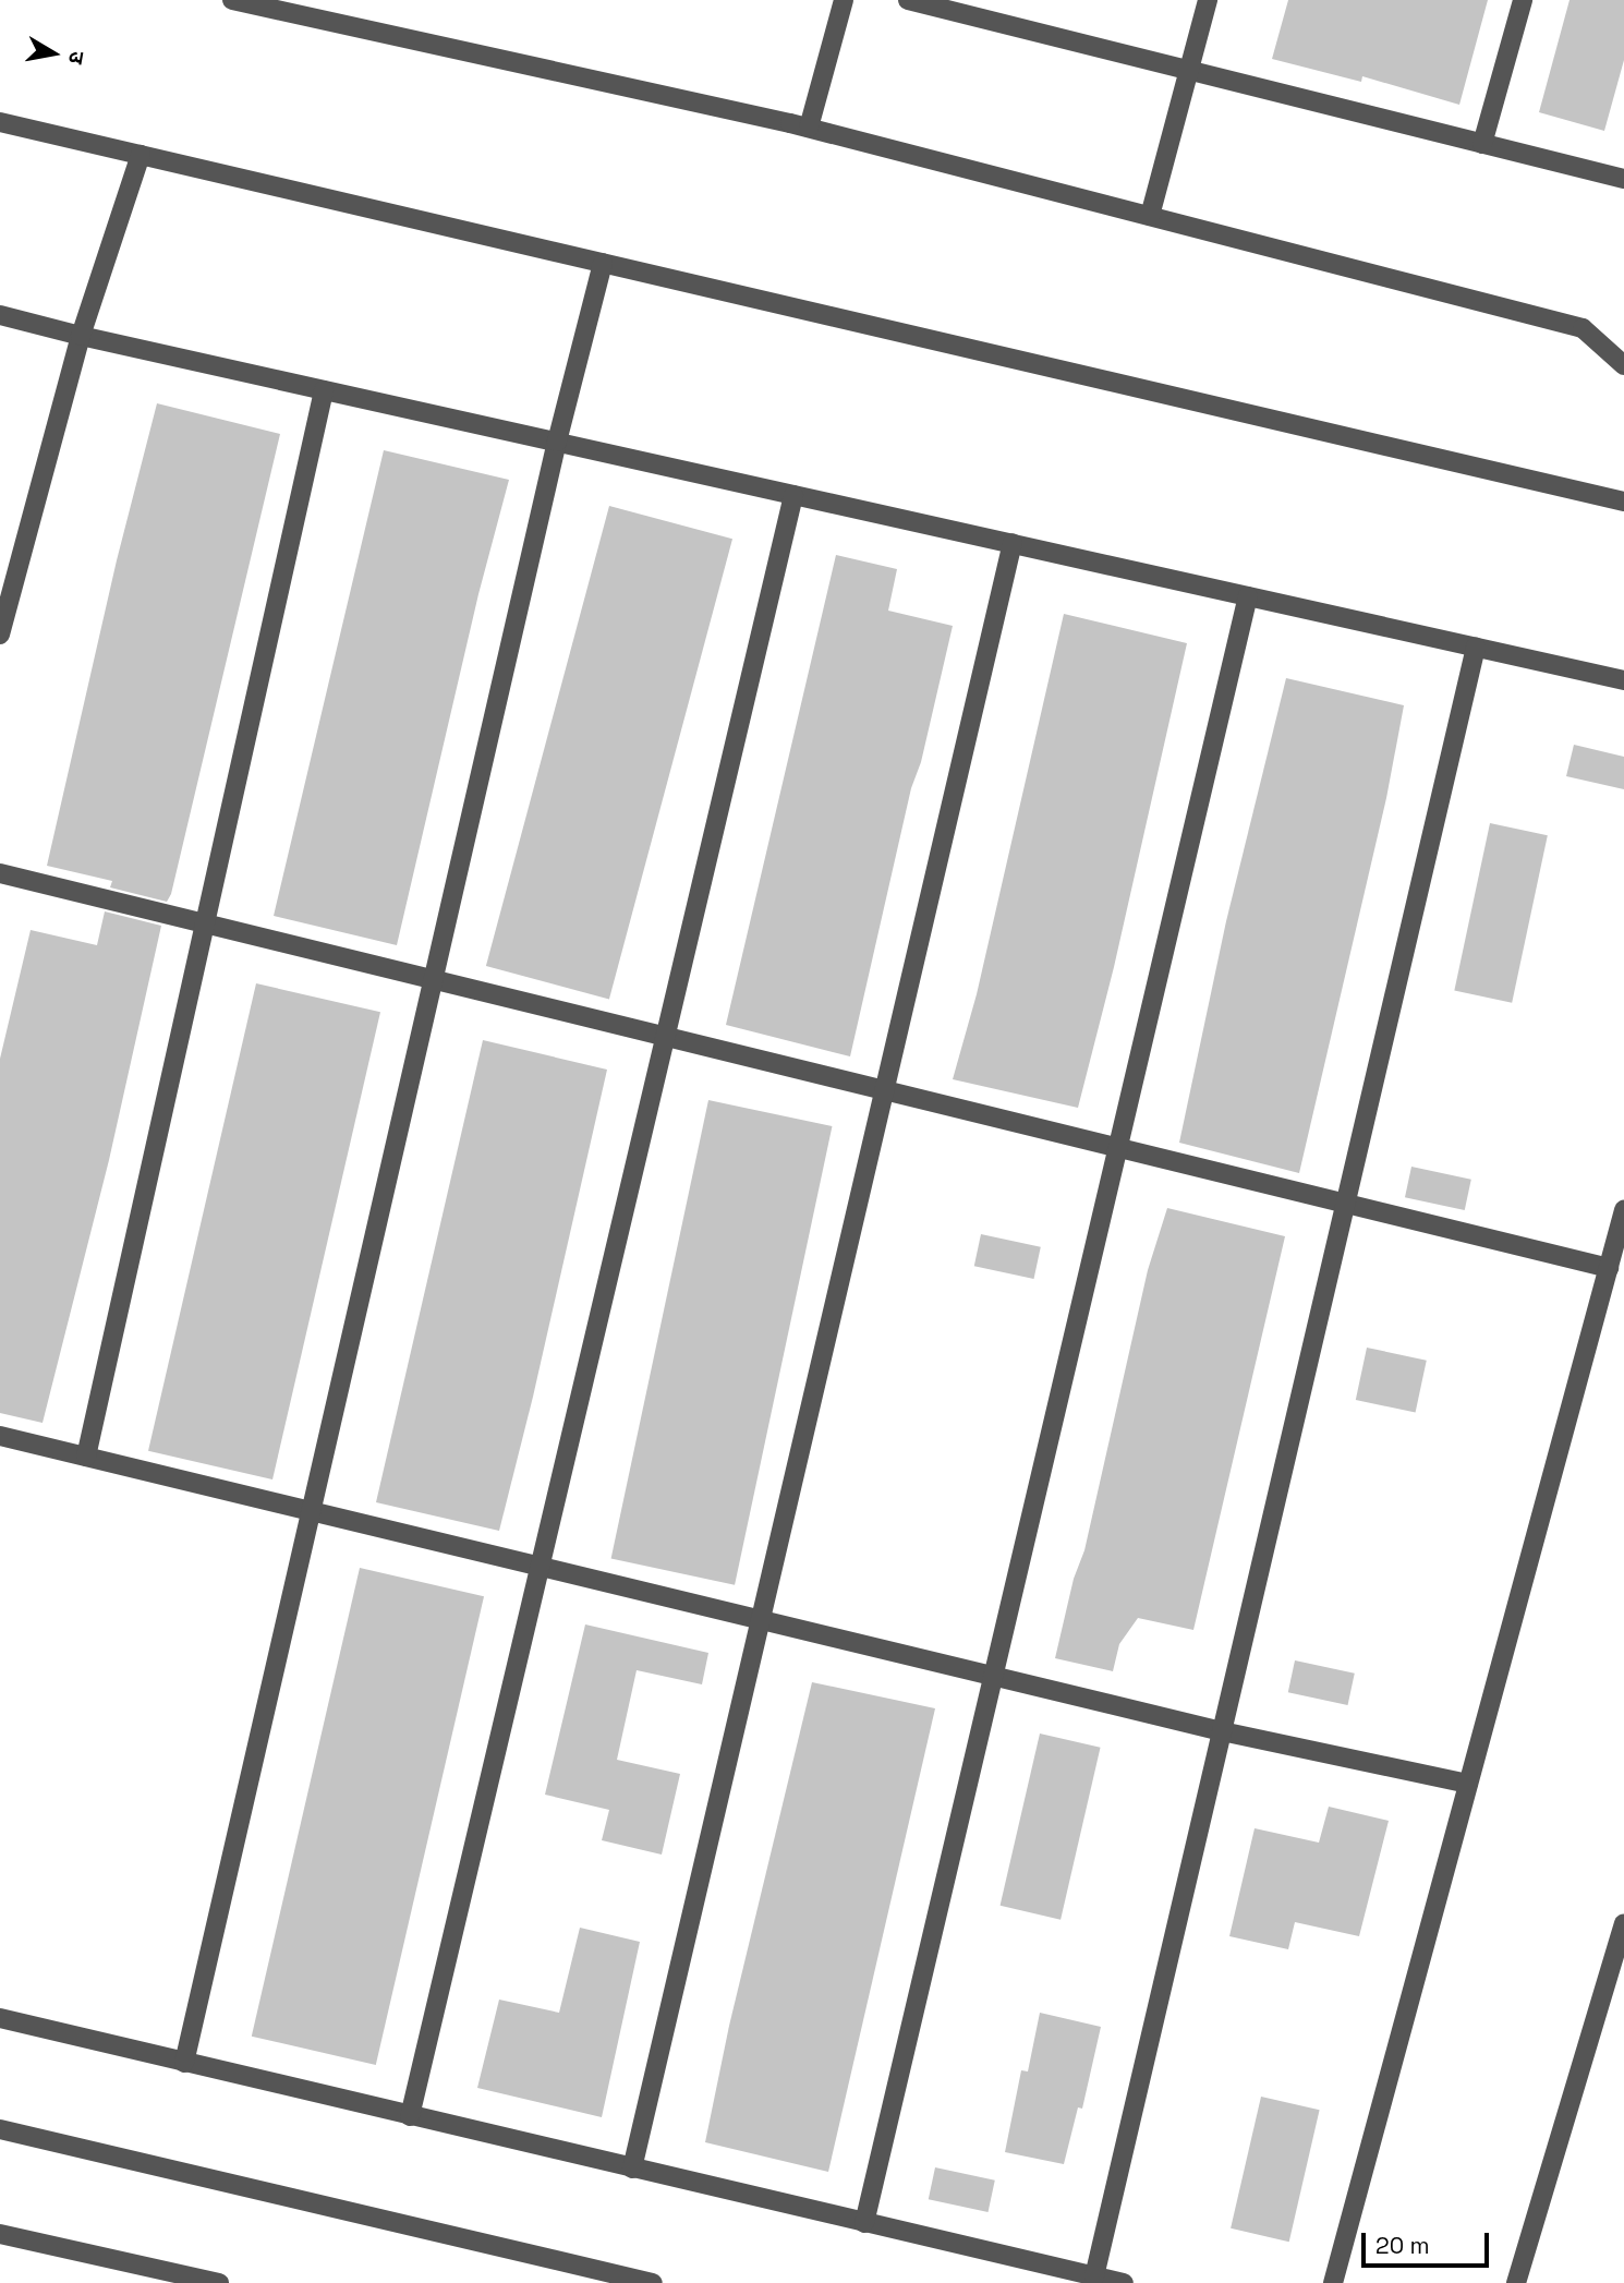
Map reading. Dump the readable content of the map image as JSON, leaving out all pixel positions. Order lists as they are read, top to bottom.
{
  "scale_bar": "20 m",
  "north": "right"
}
